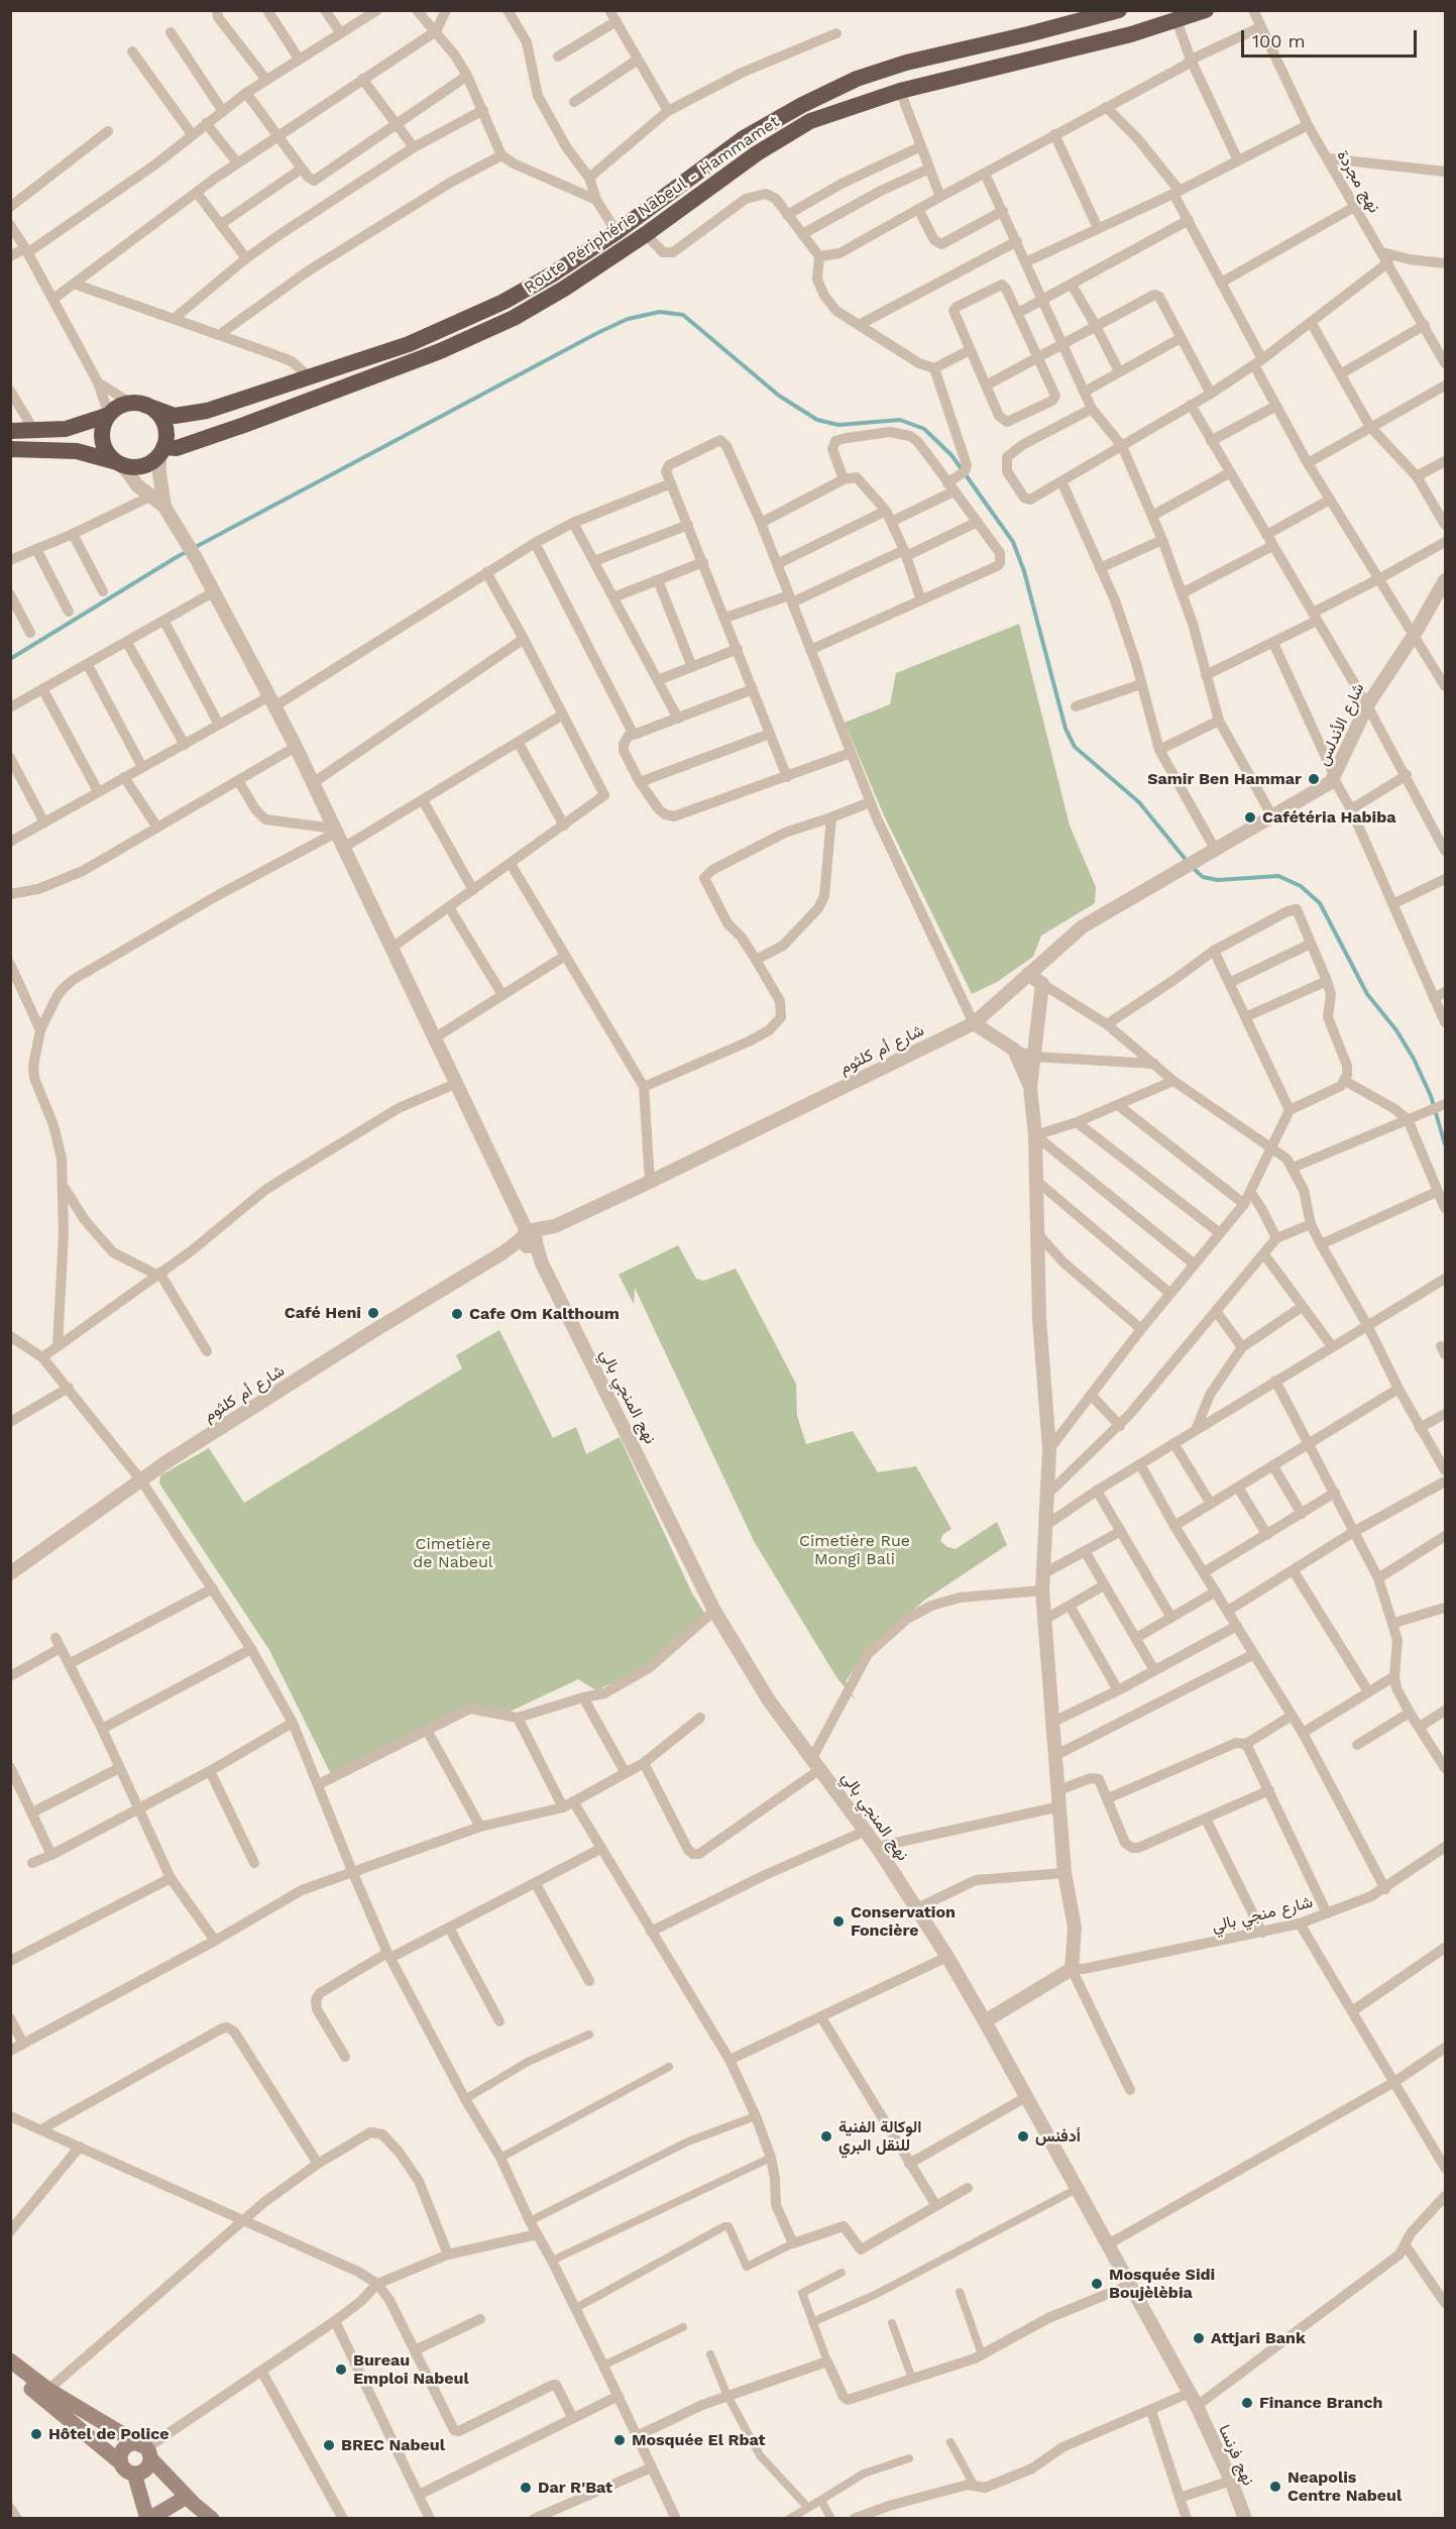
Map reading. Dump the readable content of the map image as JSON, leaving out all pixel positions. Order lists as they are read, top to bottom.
{
  "streets": {
    "highway": ["Route Périphérie Nabeul - Hammamet"],
    "street": [
      "نهج مجردة",
      "شارع الأندلس",
      "شارع أم كلثوم",
      "نهج المنجي بالي",
      "شارع منجي بالي",
      "نهج فرنسا"
    ]
  },
  "crossings": [
    ["شارع الأندلس", "شارع أم كلثوم"],
    ["شارع أم كلثوم", "نهج المنجي بالي"],
    ["نهج المنجي بالي", "نهج فرنسا"]
  ],
  "parks": ["Cimetière Rue Mongi Bali", "Cimetière de Nabeul"],
  "places": [
    "Samir Ben Hammar",
    "Cafétéria Habiba",
    "Café Heni",
    "Cafe Om Kalthoum",
    "Conservation Foncière",
    "الوكالة الفنية للنقل البري",
    "أدفنس",
    "Mosquée Sidi Boujèlèbia",
    "Attjari Bank",
    "Bureau Emploi Nabeul",
    "Finance Branch",
    "Hôtel de Police",
    "Mosquée El Rbat",
    "BREC Nabeul",
    "Neapolis Centre Nabeul",
    "Dar R'Bat"
  ],
  "scale_bar": "100 m"
}
